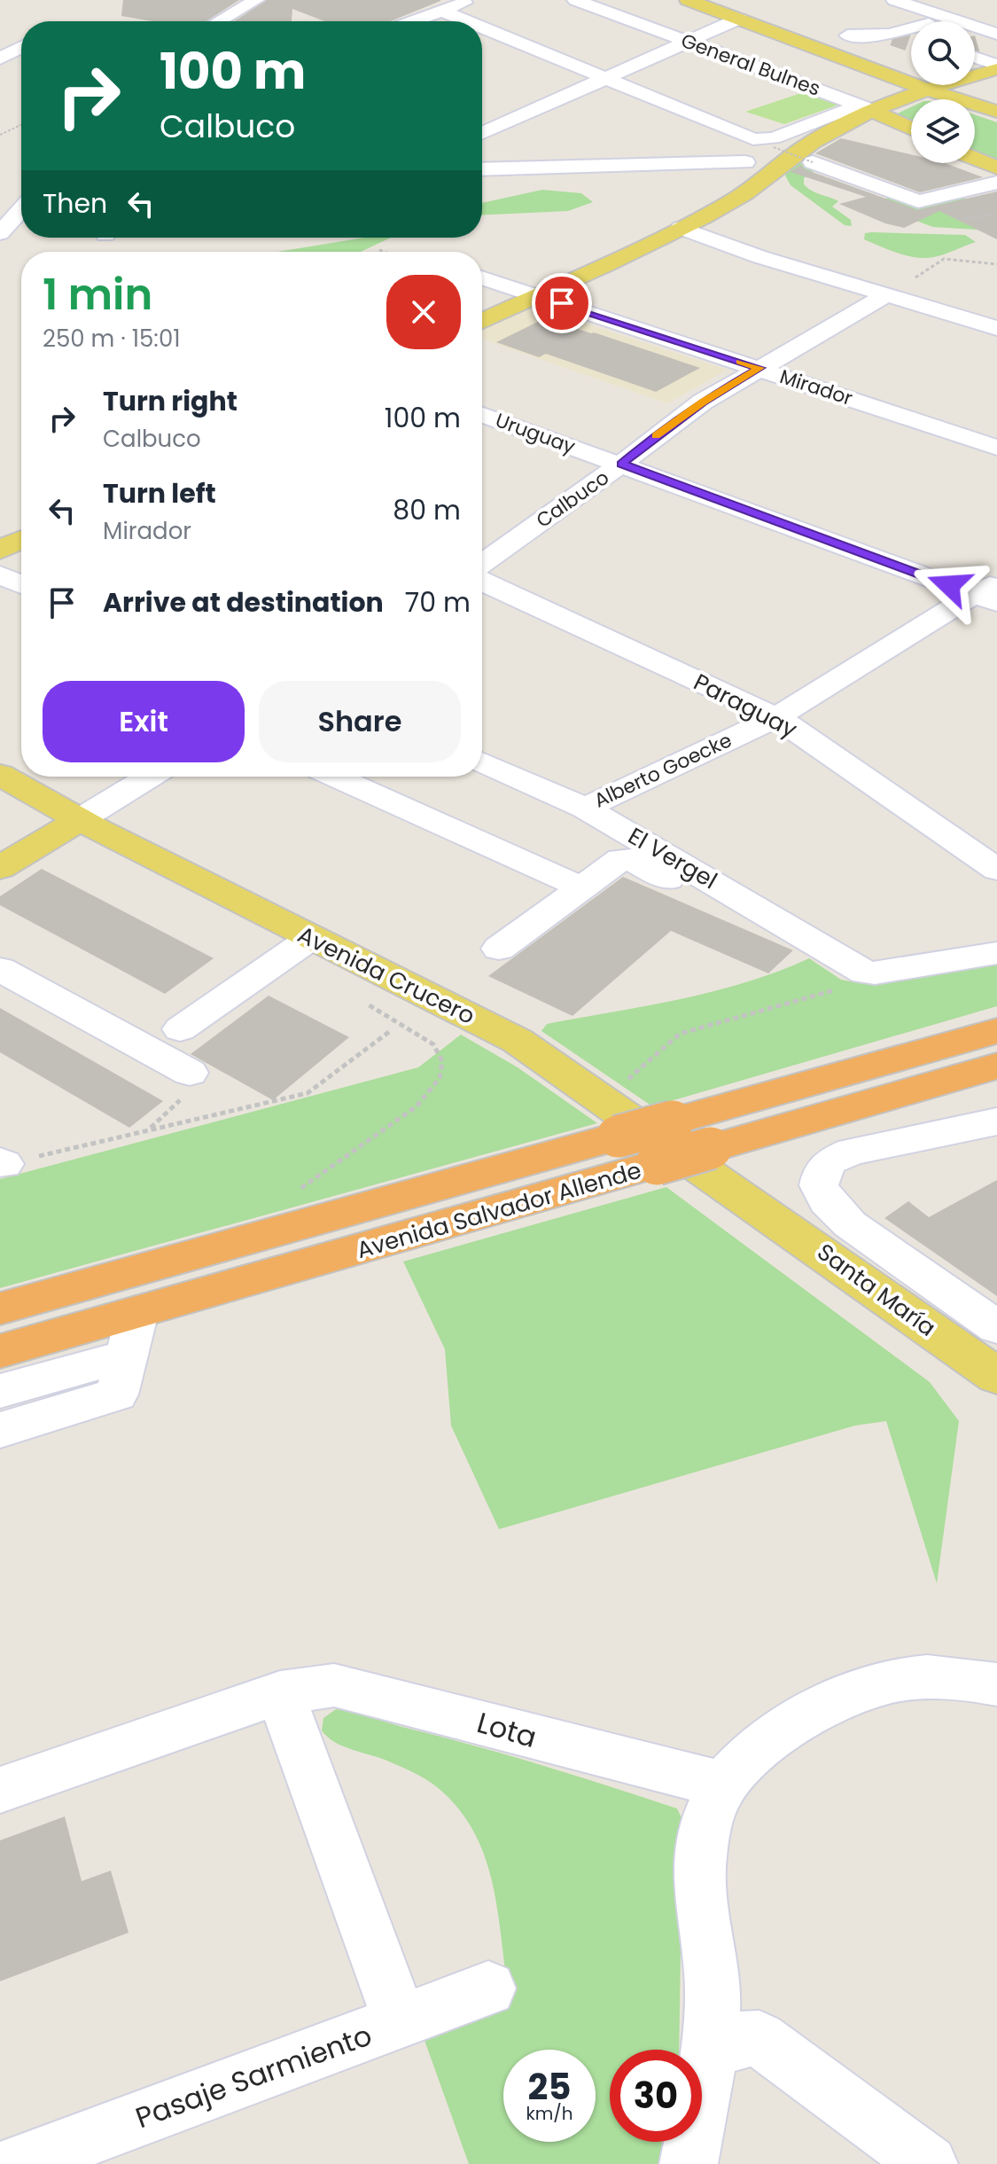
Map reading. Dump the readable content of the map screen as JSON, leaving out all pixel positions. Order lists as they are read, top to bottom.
{
  "streets": {
    "highway": ["Avenida Salvador Allende"],
    "main road": ["General Bulnes", "Avenida Crucero", "Santa María"],
    "street": [
      "Mirador",
      "Uruguay",
      "Calbuco",
      "Paraguay",
      "Alberto Goecke",
      "El Vergel",
      "Lota",
      "Pasaje Sarmiento"
    ]
  },
  "crossings": [
    ["Mirador", "Calbuco"],
    ["Uruguay", "Calbuco"],
    ["Uruguay", "Alberto Goecke"],
    ["Paraguay", "Alberto Goecke"],
    ["Alberto Goecke", "El Vergel"],
    ["Avenida Crucero", "Santa María"]
  ],
  "page": {
    "turn": ["100 m", "Calbuco"],
    "then": "Then",
    "heading": ["1 min", "250 m · 15:01"],
    "list": [
      {
        "name": "Turn right",
        "note": "Calbuco",
        "value": "100 m"
      },
      {
        "name": "Turn left",
        "note": "Mirador",
        "value": "80 m"
      },
      {
        "name": "Arrive at destination",
        "value": "70 m"
      }
    ],
    "buttons": ["Exit", "Share"],
    "speed": "25 km/h",
    "limit": "30"
  }
}
